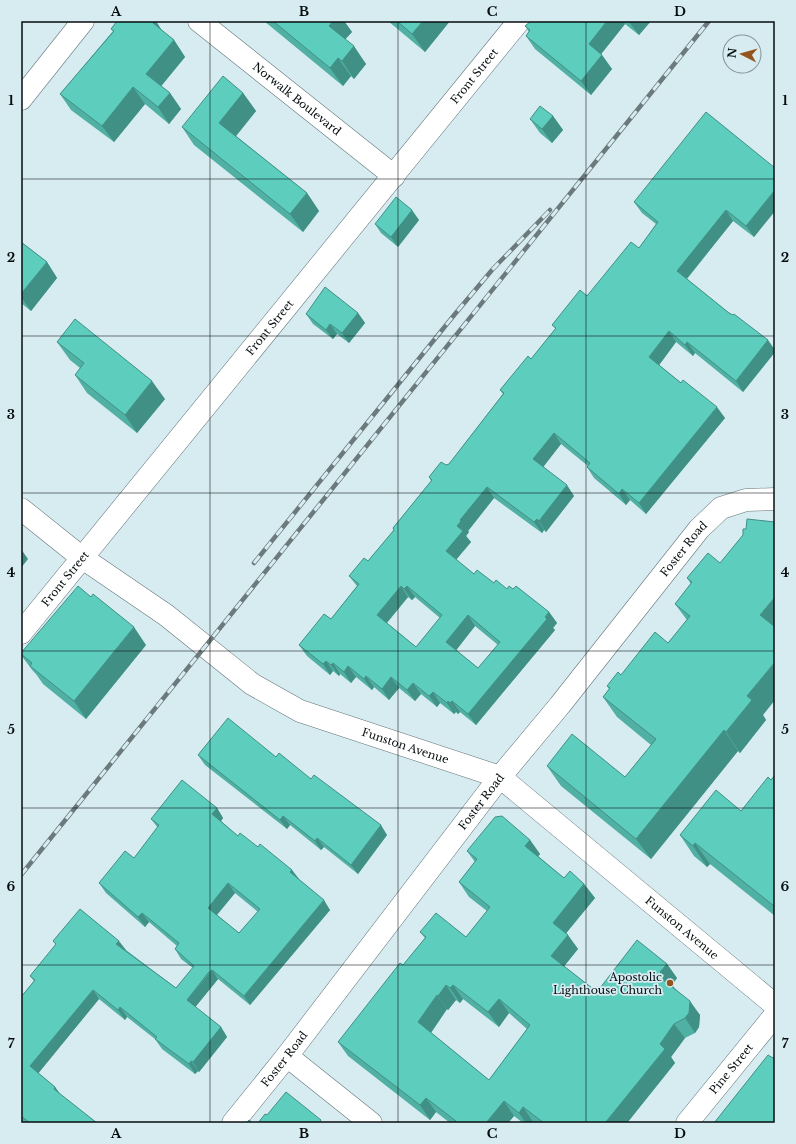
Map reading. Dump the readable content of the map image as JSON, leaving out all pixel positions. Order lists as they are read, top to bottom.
{
  "streets": {
    "street": [
      "Front Street",
      "Norwalk Boulevard",
      "Foster Road",
      "Funston Avenue",
      "Pine Street"
    ]
  },
  "crossings": [
    ["Front Street", "Norwalk Boulevard"],
    ["Front Street", "Funston Avenue"],
    ["Foster Road", "Funston Avenue"]
  ],
  "places": ["Apostolic Lighthouse Church"],
  "north": "left",
  "grid": {
    "columns": [
      "A",
      "B",
      "C",
      "D"
    ],
    "rows": [
      "1",
      "2",
      "3",
      "4",
      "5",
      "6",
      "7"
    ]
  }
}
